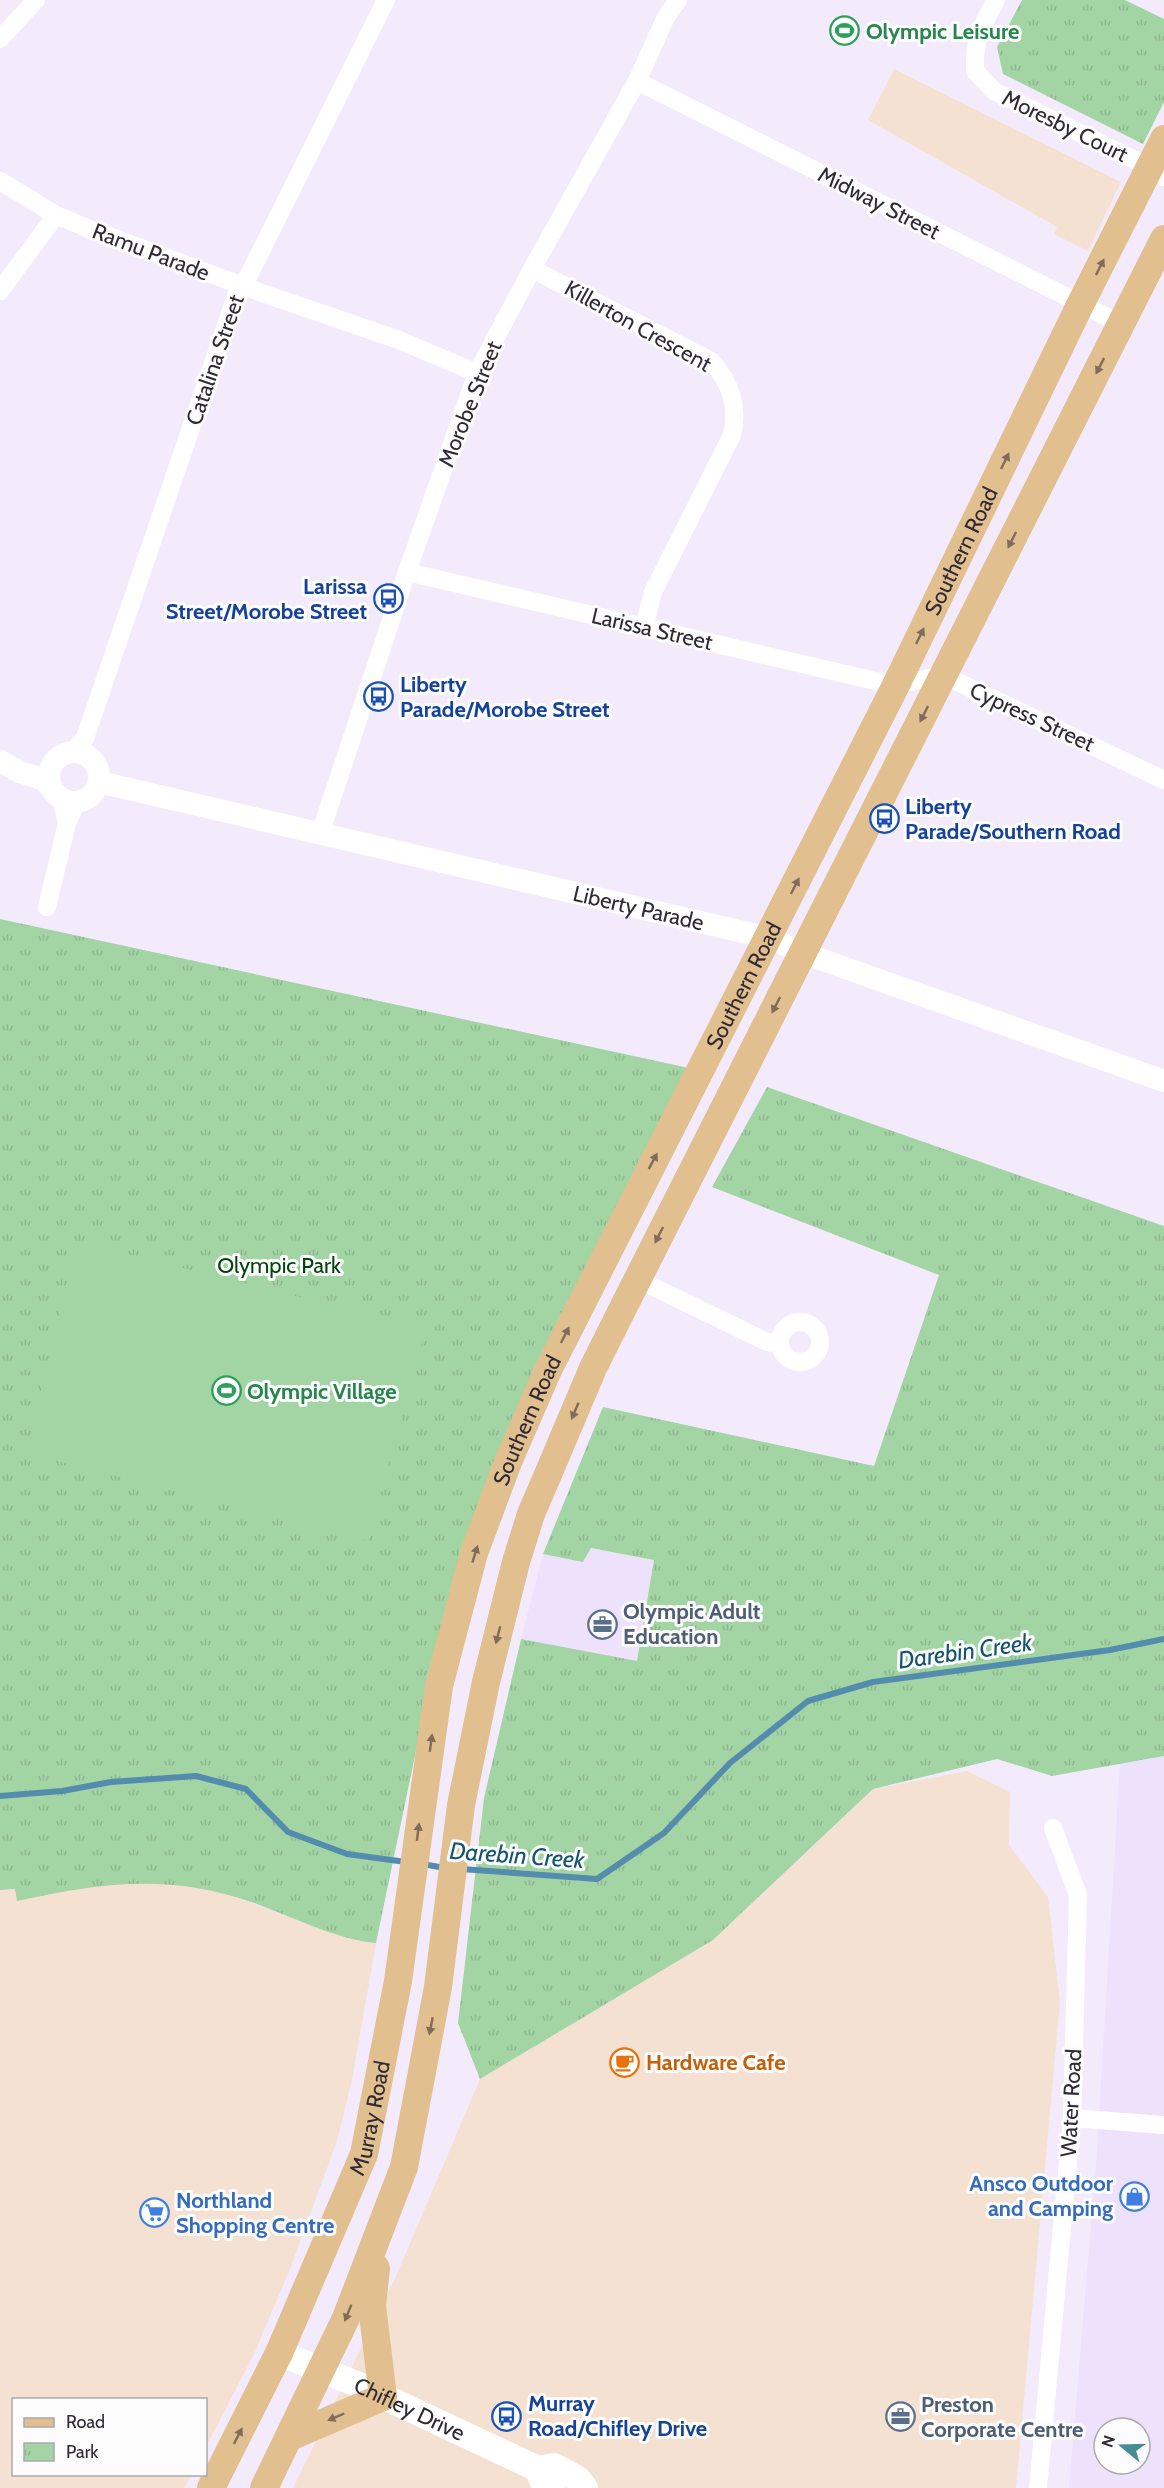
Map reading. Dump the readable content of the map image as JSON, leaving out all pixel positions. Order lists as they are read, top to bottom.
{
  "streets": {
    "main road": ["Southern Road", "Murray Road", "Chifley Drive"],
    "street": [
      "Moresby Court",
      "Midway Street",
      "Ramu Parade",
      "Killerton Crescent",
      "Catalina Street",
      "Morobe Street",
      "Larissa Street",
      "Cypress Street",
      "Liberty Parade",
      "Water Road"
    ]
  },
  "crossings": [
    ["Moresby Court", "Southern Road"],
    ["Midway Street", "Morobe Street"],
    ["Midway Street", "Southern Road"],
    ["Ramu Parade", "Catalina Street"],
    ["Ramu Parade", "Morobe Street"],
    ["Killerton Crescent", "Morobe Street"],
    ["Killerton Crescent", "Larissa Street"],
    ["Catalina Street", "Liberty Parade"],
    ["Morobe Street", "Larissa Street"],
    ["Morobe Street", "Liberty Parade"],
    ["Southern Road", "Larissa Street"],
    ["Southern Road", "Cypress Street"],
    ["Southern Road", "Liberty Parade"],
    ["Southern Road", "Murray Road"],
    ["Larissa Street", "Cypress Street"],
    ["Murray Road", "Chifley Drive"]
  ],
  "water": ["Darebin Creek"],
  "parks": ["Olympic Park"],
  "places": {
    "sports": ["Olympic Leisure", "Olympic Village"],
    "bus stop": [
      "Larissa Street/Morobe Street",
      "Liberty Parade/Morobe Street",
      "Liberty Parade/Southern Road",
      "Murray Road/Chifley Drive"
    ],
    "office": ["Olympic Adult Education", "Preston Corporate Centre"],
    "cafe": ["Hardware Cafe"],
    "shop": ["Ansco Outdoor and Camping"],
    "supermarket": ["Northland Shopping Centre"]
  },
  "legend": ["Road", "Park"],
  "north": "left"
}
